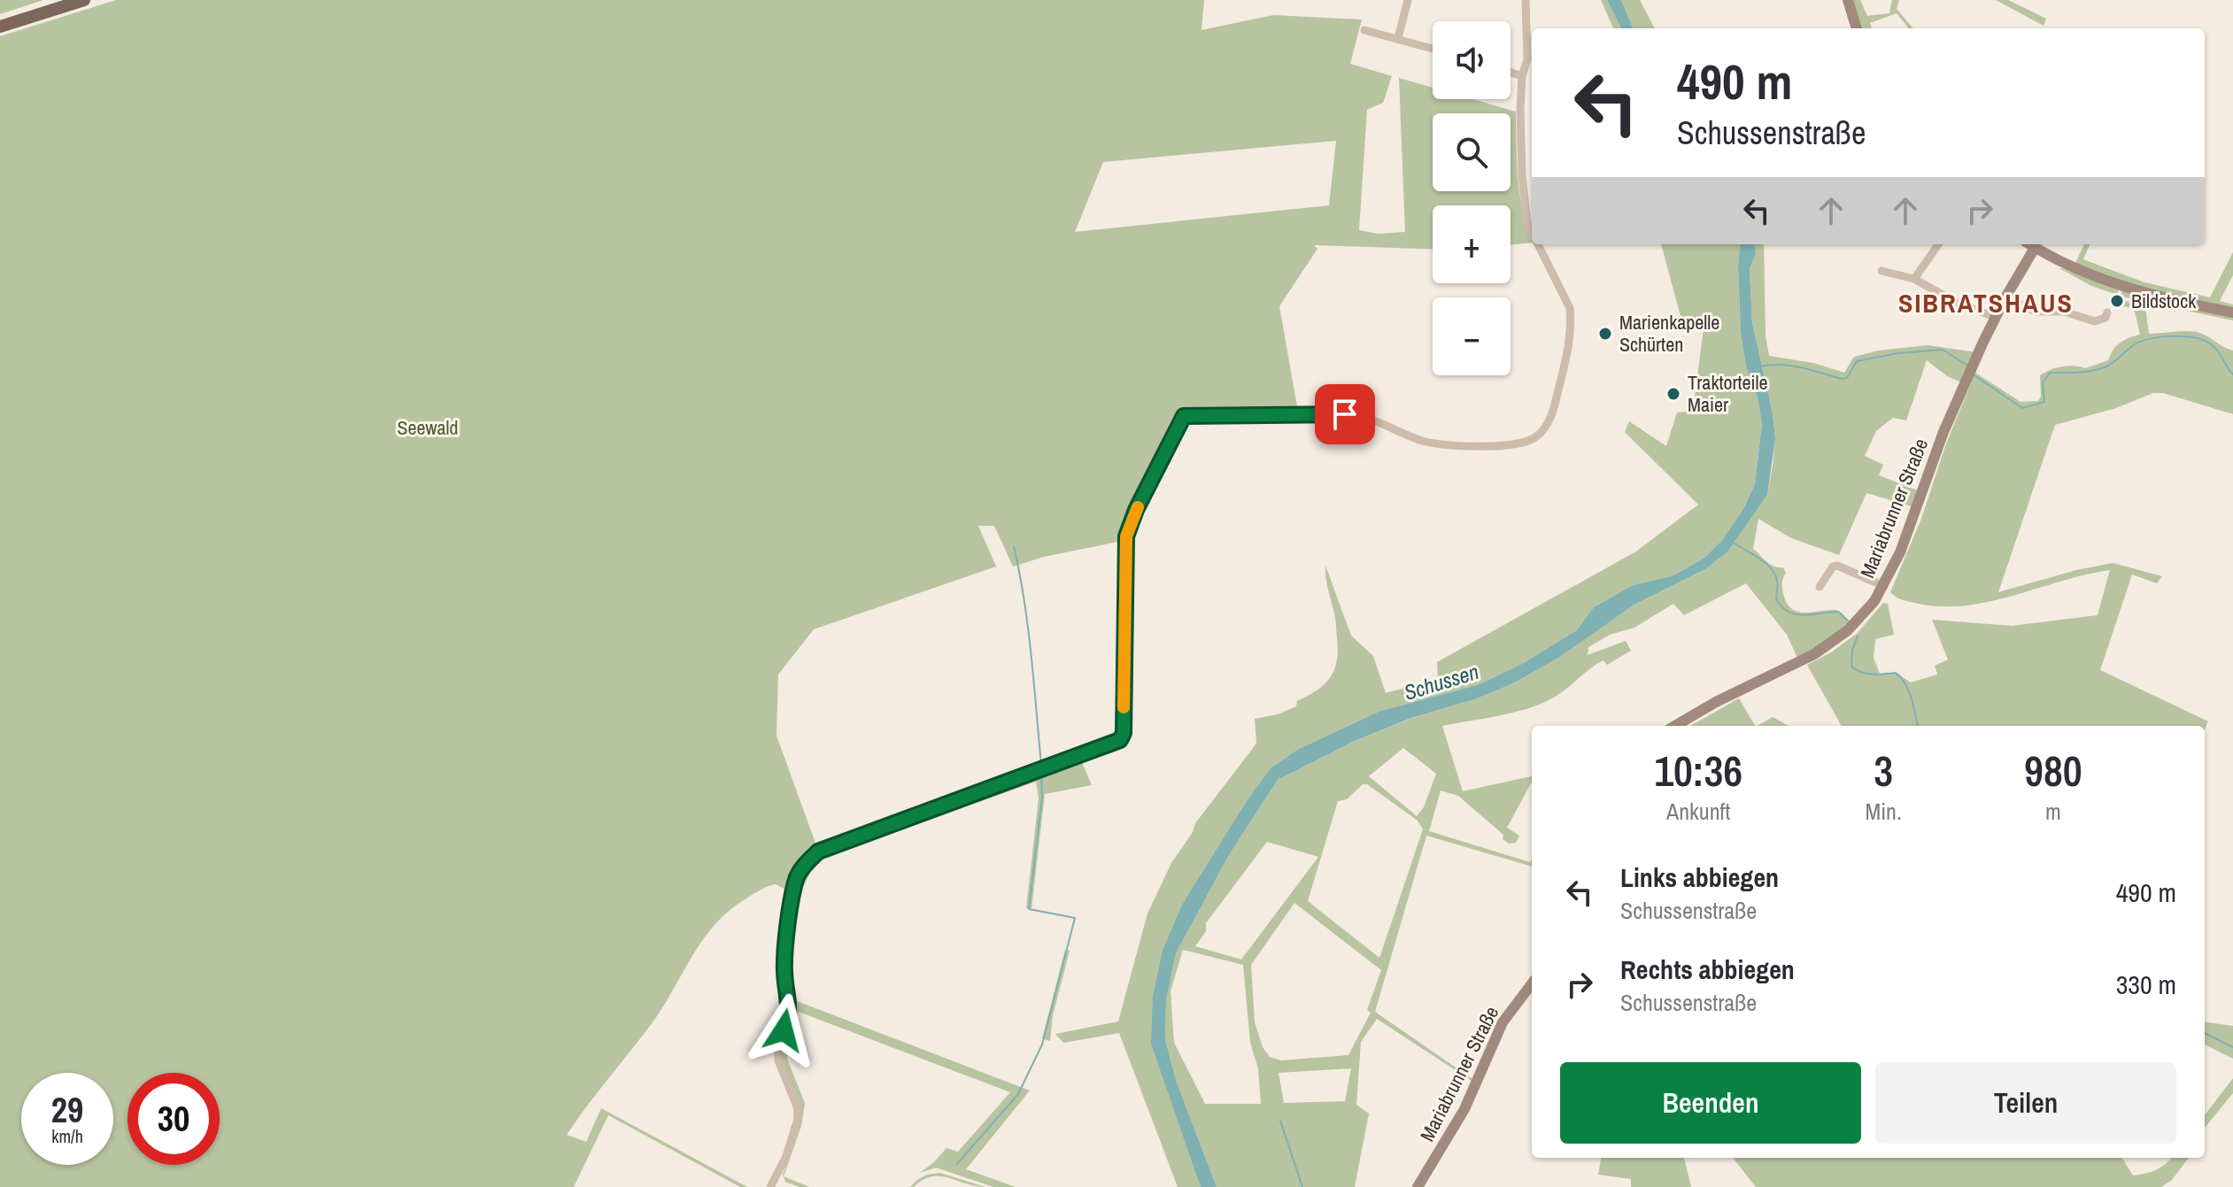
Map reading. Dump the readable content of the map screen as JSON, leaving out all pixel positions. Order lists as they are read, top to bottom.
{
  "streets": {
    "street": ["Mariabrunner Straße"]
  },
  "districts": ["SIBRATSHAUS"],
  "water": ["Schussen"],
  "parks": ["Seewald"],
  "places": ["Bildstock", "Marienkapelle Schürten", "Traktorteile Maier"],
  "page": {
    "map_buttons": ["+", "−"],
    "turn": ["490 m", "Schussenstraße"],
    "eta": [
      "10:36",
      "Ankunft",
      "3",
      "Min.",
      "980",
      "m"
    ],
    "list": [
      {
        "name": "Links abbiegen",
        "note": "Schussenstraße",
        "value": "490 m"
      },
      {
        "name": "Rechts abbiegen",
        "note": "Schussenstraße",
        "value": "330 m"
      }
    ],
    "buttons": ["Beenden", "Teilen"],
    "speed": "29 km/h",
    "limit": "30"
  }
}
